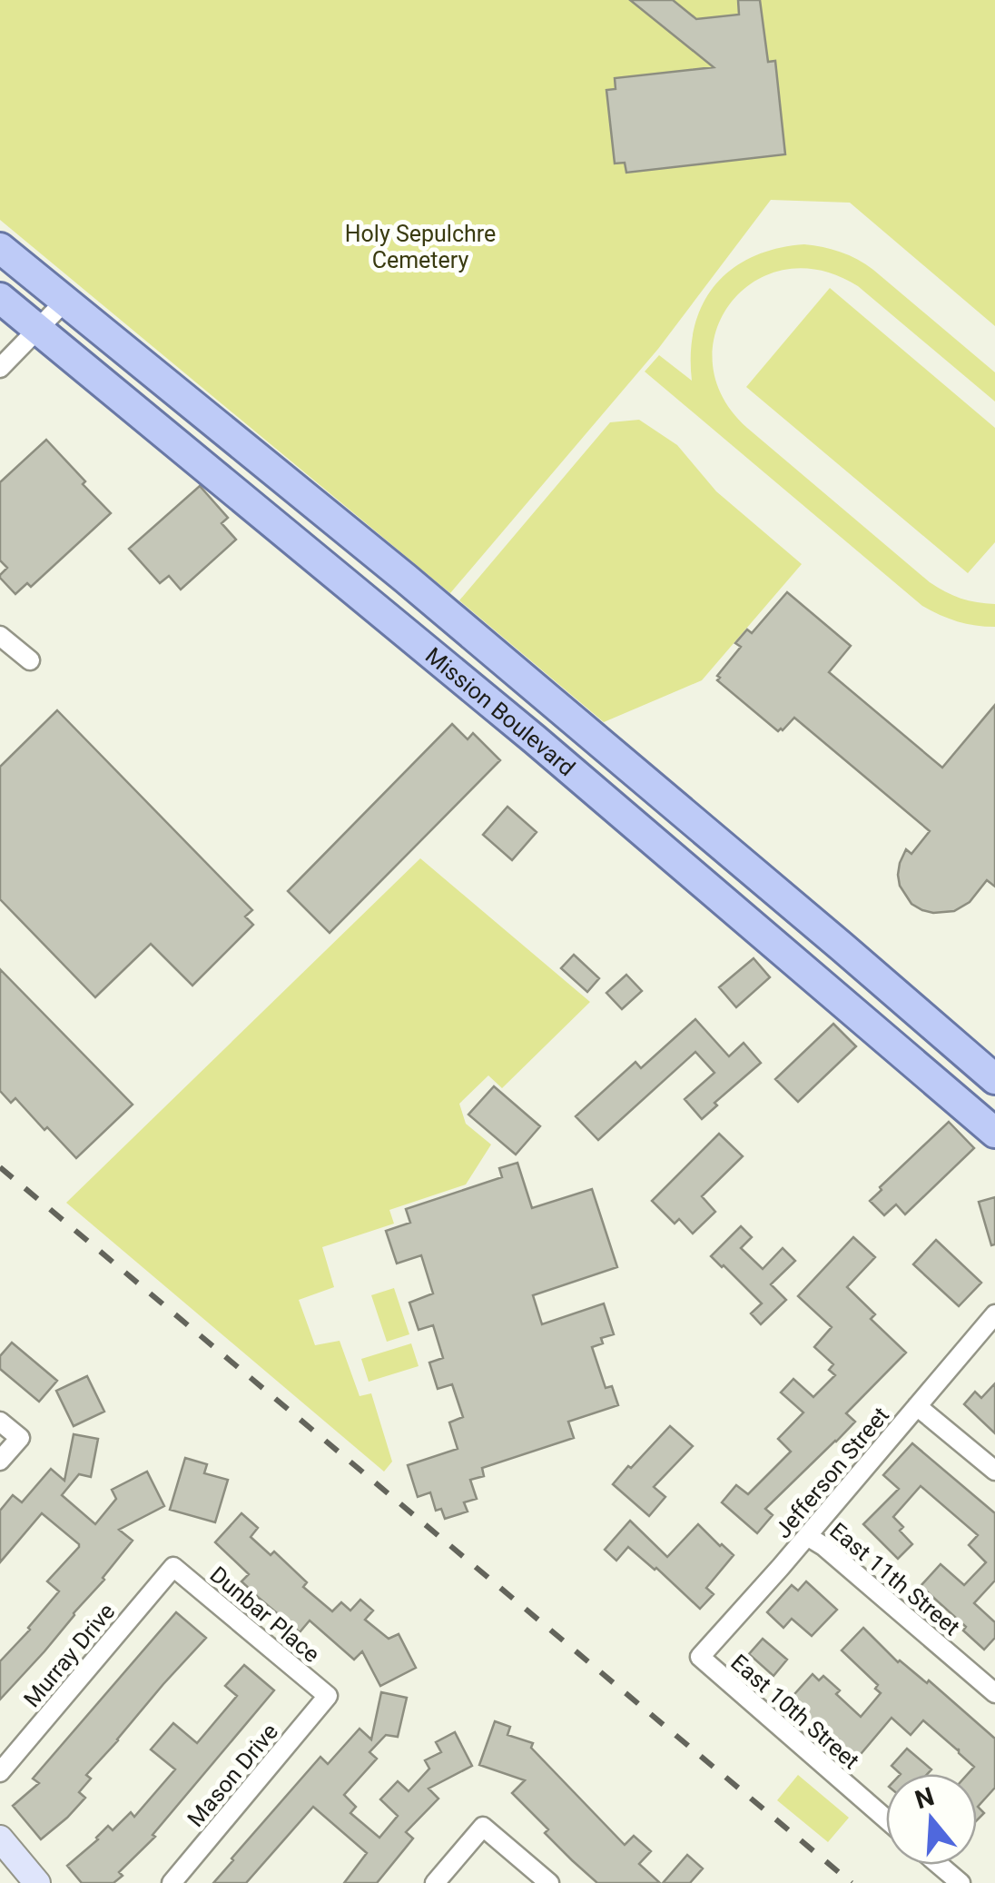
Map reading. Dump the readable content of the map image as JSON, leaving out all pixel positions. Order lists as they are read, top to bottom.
{
  "streets": {
    "main road": ["Mission Boulevard"],
    "street": [
      "Jefferson Street",
      "East 11th Street",
      "Dunbar Place",
      "Murray Drive",
      "East 10th Street",
      "Mason Drive"
    ]
  },
  "crossings": [
    ["Jefferson Street", "East 11th Street"],
    ["Jefferson Street", "East 10th Street"],
    ["Dunbar Place", "Murray Drive"],
    ["Dunbar Place", "Mason Drive"]
  ],
  "parks": ["Holy Sepulchre Cemetery"],
  "north": "top"
}
